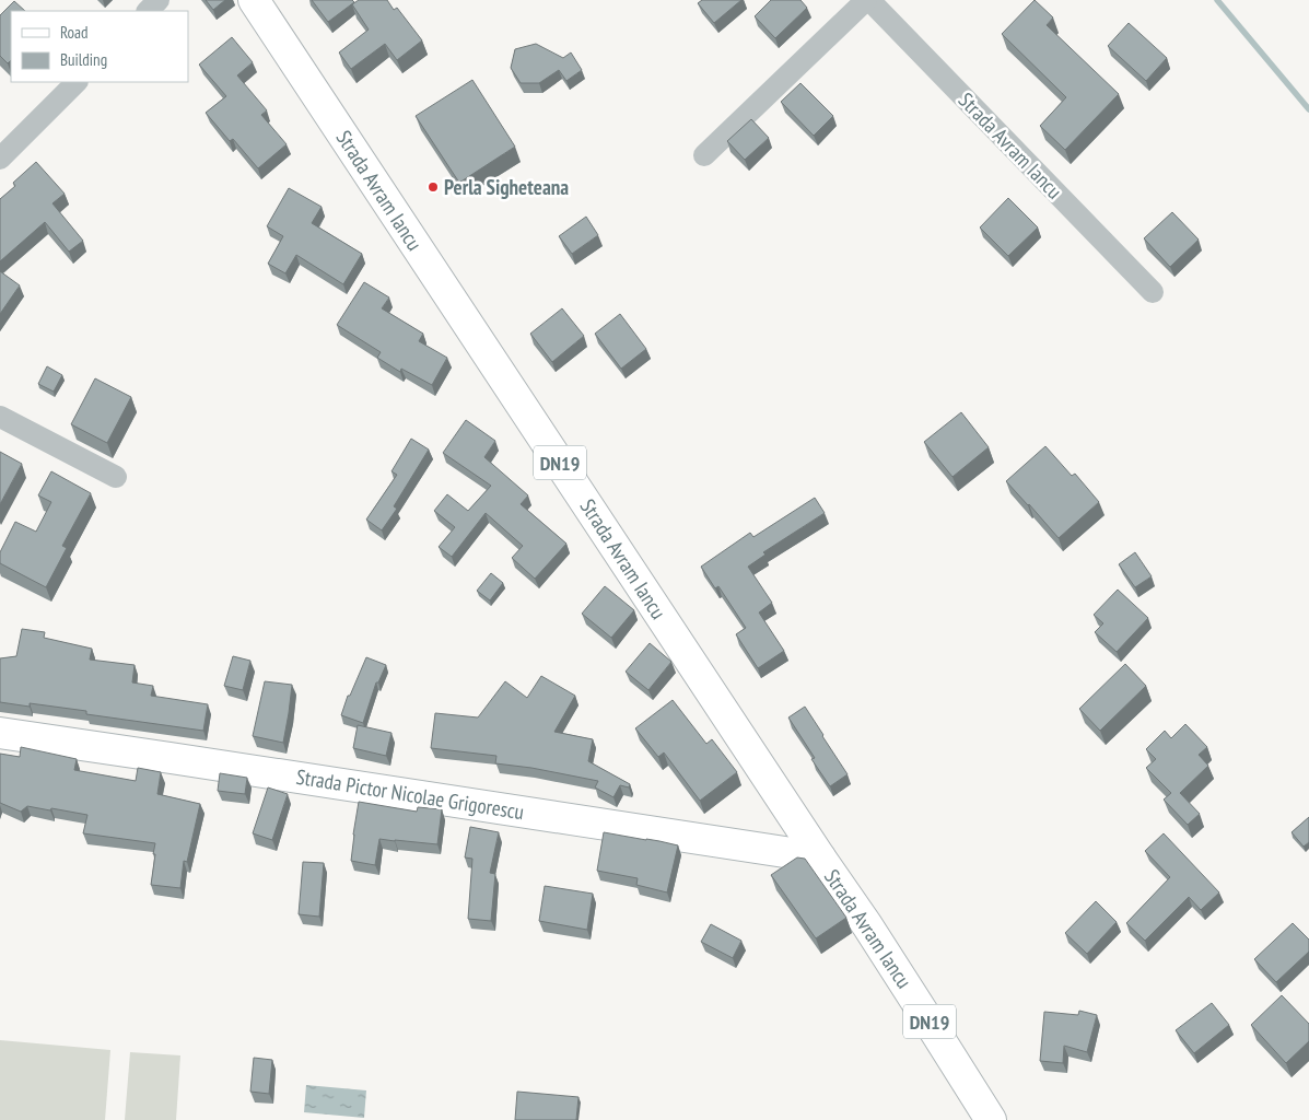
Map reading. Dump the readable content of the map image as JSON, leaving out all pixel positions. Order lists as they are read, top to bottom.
{
  "streets": {
    "main road": ["Strada Avram Iancu", "DN19", "Strada Pictor Nicolae Grigorescu"]
  },
  "crossings": [
    ["Strada Avram Iancu", "Strada Pictor Nicolae Grigorescu"]
  ],
  "places": ["Perla Sigheteana"],
  "legend": ["Road", "Building"]
}
